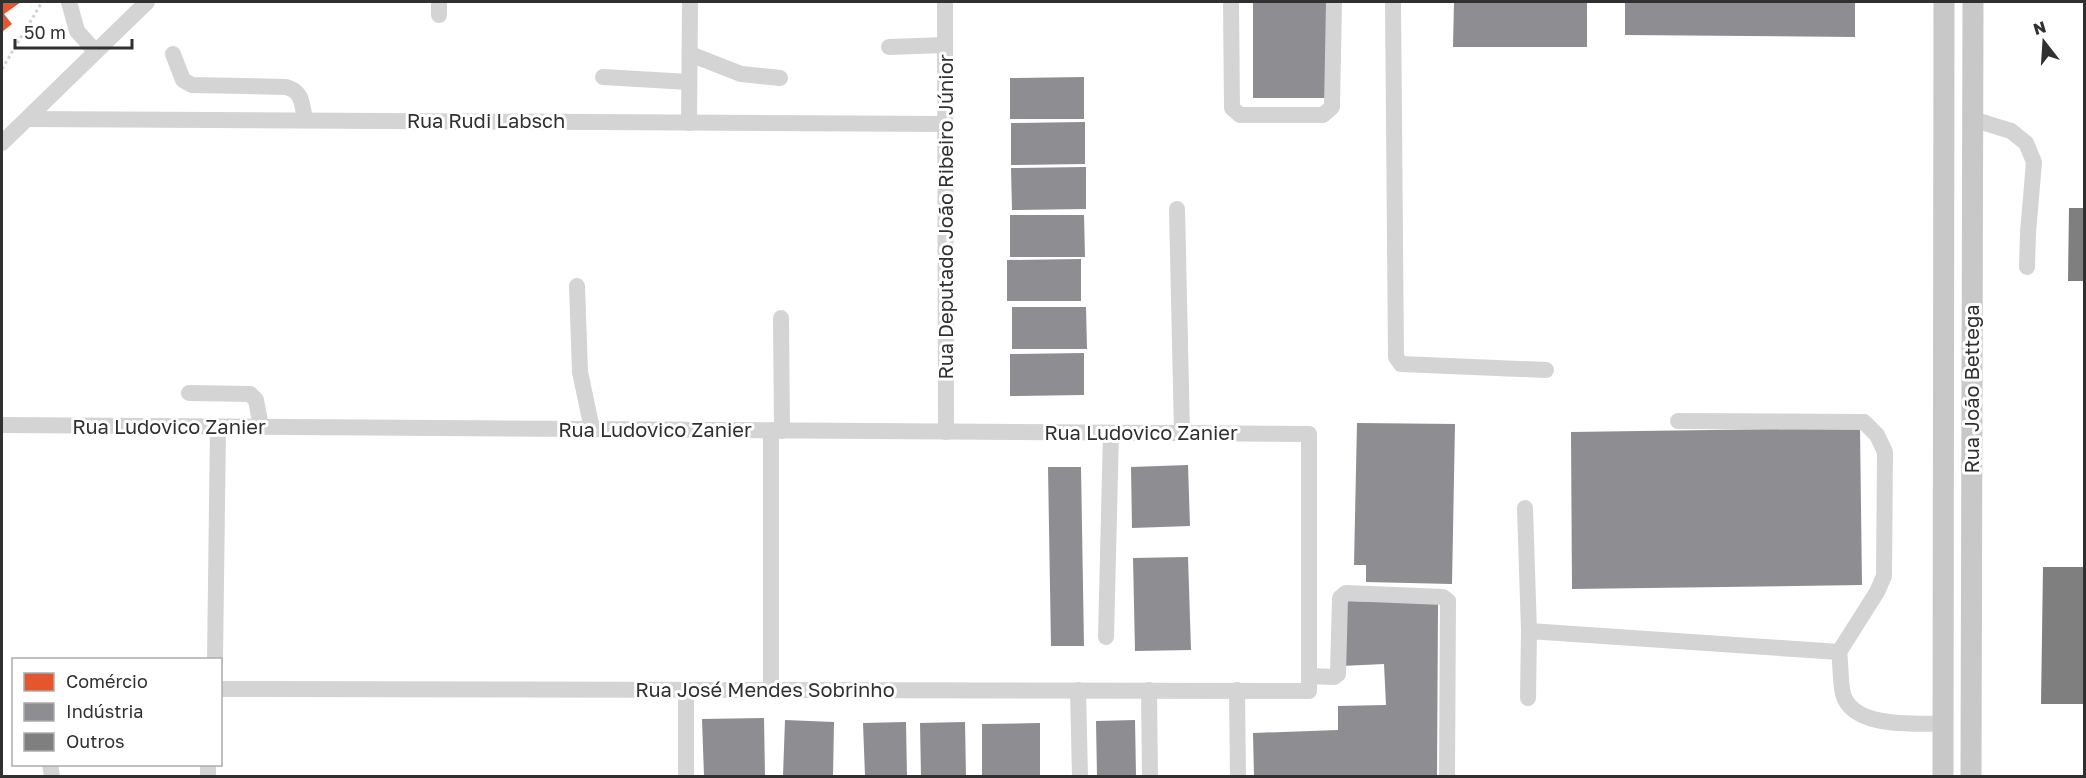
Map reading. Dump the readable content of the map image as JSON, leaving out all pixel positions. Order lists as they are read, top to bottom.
{
  "streets": {
    "main road": ["Rua João Bettega"],
    "street": [
      "Rua Rudi Labsch",
      "Rua Deputado João Ribeiro Júnior",
      "Rua Ludovico Zanier",
      "Rua José Mendes Sobrinho"
    ]
  },
  "crossings": [
    ["Rua Rudi Labsch", "Rua Deputado João Ribeiro Júnior"],
    ["Rua Deputado João Ribeiro Júnior", "Rua Ludovico Zanier"],
    ["Rua Ludovico Zanier", "Rua José Mendes Sobrinho"]
  ],
  "legend": ["Comércio", "Indústria", "Outros"],
  "scale_bar": "50 m",
  "north": "top"
}
